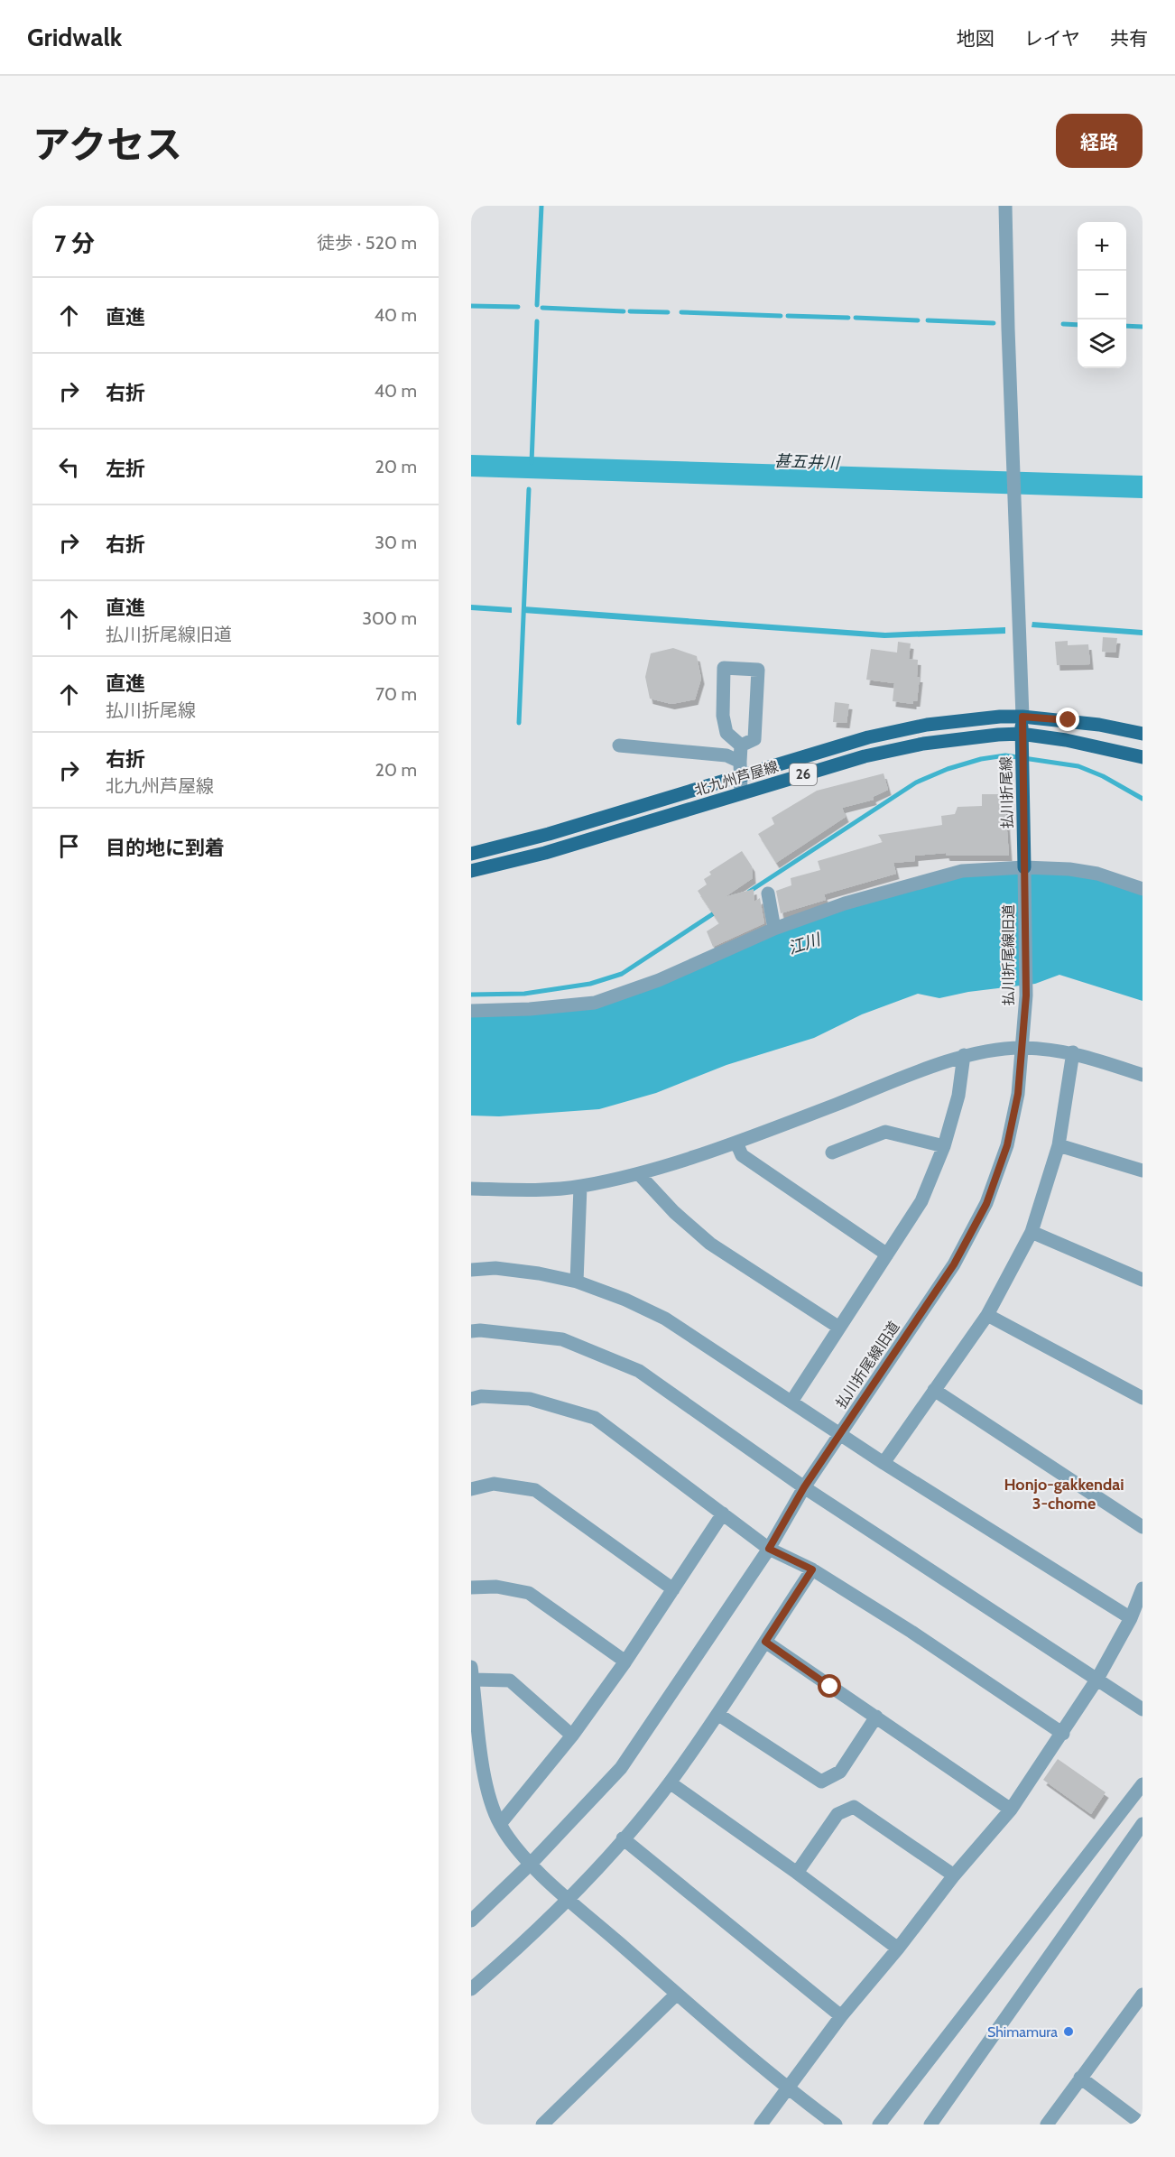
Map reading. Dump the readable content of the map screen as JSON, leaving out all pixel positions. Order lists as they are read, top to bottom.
{
  "streets": {
    "main road": ["26", "北九州芦屋線", "払川折尾線"],
    "street": ["払川折尾線旧道"]
  },
  "crossings": [
    ["北九州芦屋線", "払川折尾線"],
    ["払川折尾線", "払川折尾線旧道"]
  ],
  "districts": ["Honjo-gakkendai 3-chome"],
  "water": ["甚五井川", "江川"],
  "places": ["Shimamura"],
  "page": {
    "header": "Gridwalk",
    "nav": ["地図", "レイヤ", "共有"],
    "title": "アクセス",
    "buttons": "経路",
    "heading": ["7 分", "徒歩 · 520 m"],
    "map_buttons": ["+", "−"],
    "list": [
      ["直進", "40 m"],
      ["右折", "40 m"],
      ["左折", "20 m"],
      ["右折", "30 m"],
      ["直進", "払川折尾線旧道", "300 m"],
      ["直進", "払川折尾線", "70 m"],
      ["右折", "北九州芦屋線", "20 m"],
      "目的地に到着"
    ]
  }
}
